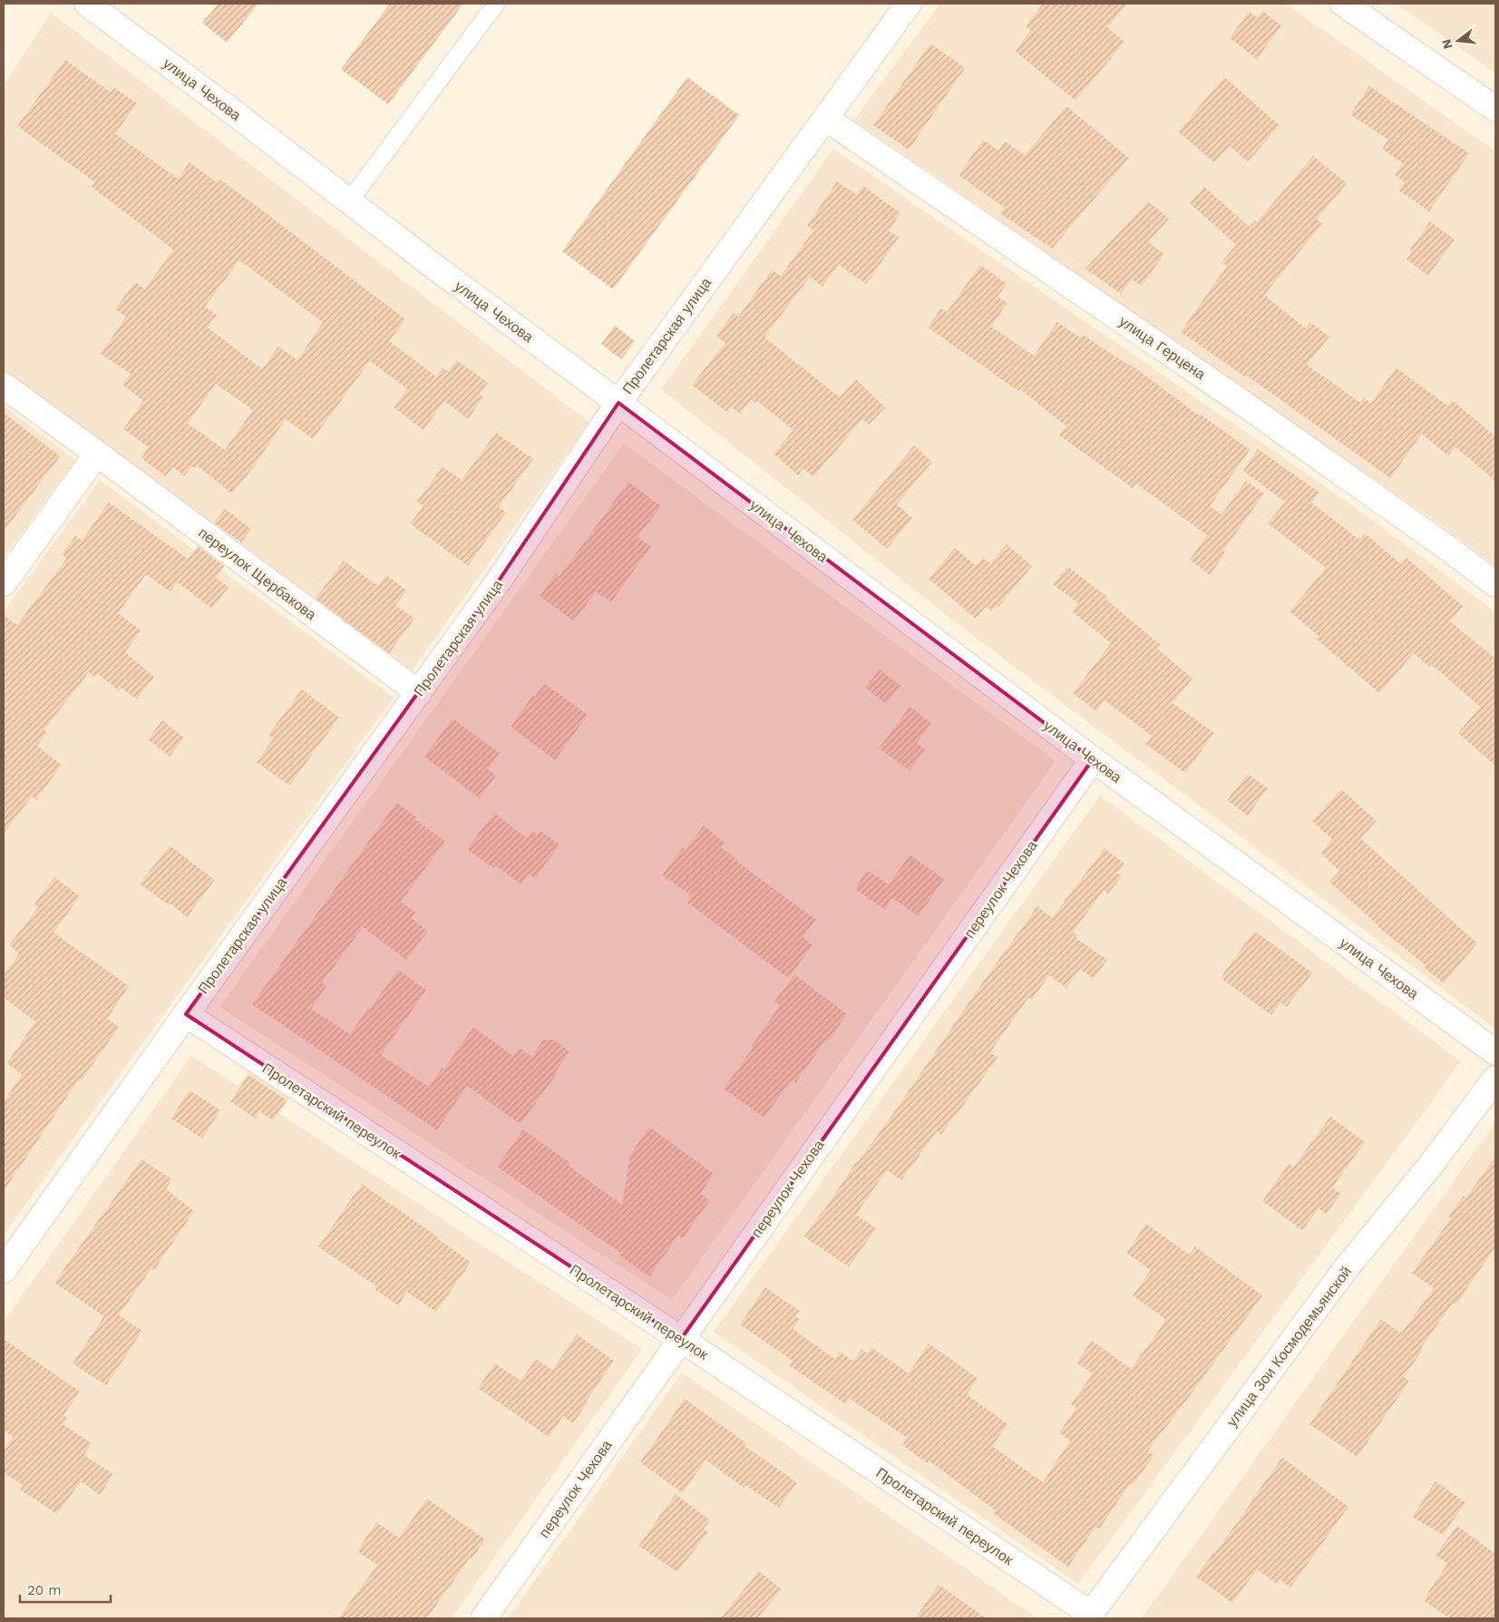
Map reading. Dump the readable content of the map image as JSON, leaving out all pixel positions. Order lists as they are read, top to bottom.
{
  "streets": {
    "street": [
      "улица Чехова",
      "Пролетарская улица",
      "улица Герцена",
      "переулок Щербакова",
      "переулок Чехова",
      "Пролетарский переулок",
      "улица Зои Космодемьянской"
    ]
  },
  "crossings": [
    ["улица Чехова", "Пролетарская улица"],
    ["улица Чехова", "переулок Чехова"],
    ["Пролетарская улица", "улица Герцена"],
    ["Пролетарская улица", "переулок Щербакова"],
    ["Пролетарская улица", "Пролетарский переулок"],
    ["переулок Чехова", "Пролетарский переулок"],
    ["Пролетарский переулок", "улица Зои Космодемьянской"]
  ],
  "scale_bar": "20 m",
  "north": "left"
}
